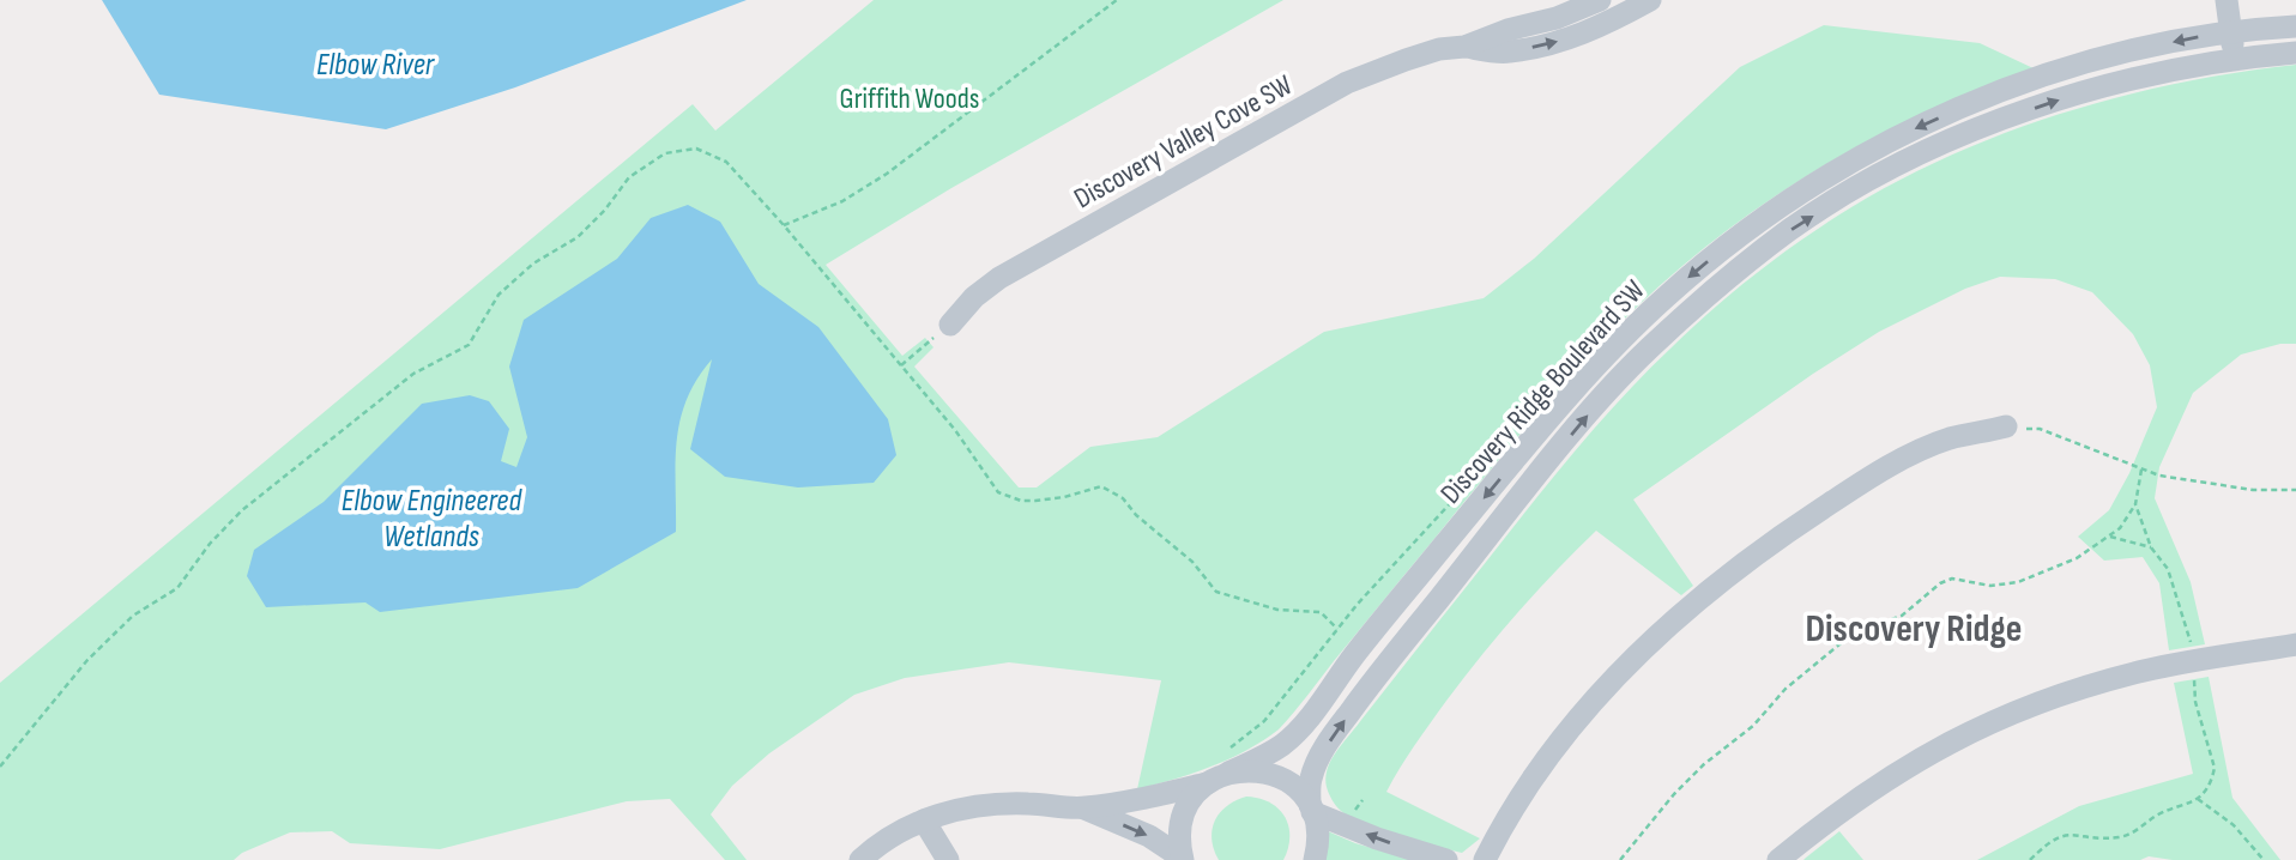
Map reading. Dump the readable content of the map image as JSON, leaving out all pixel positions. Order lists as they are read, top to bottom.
{
  "streets": {
    "street": ["Discovery Valley Cove SW", "Discovery Ridge Boulevard SW"]
  },
  "districts": ["Discovery Ridge"],
  "water": ["Elbow River", "Elbow Engineered Wetlands"],
  "parks": ["Griffith Woods"]
}
